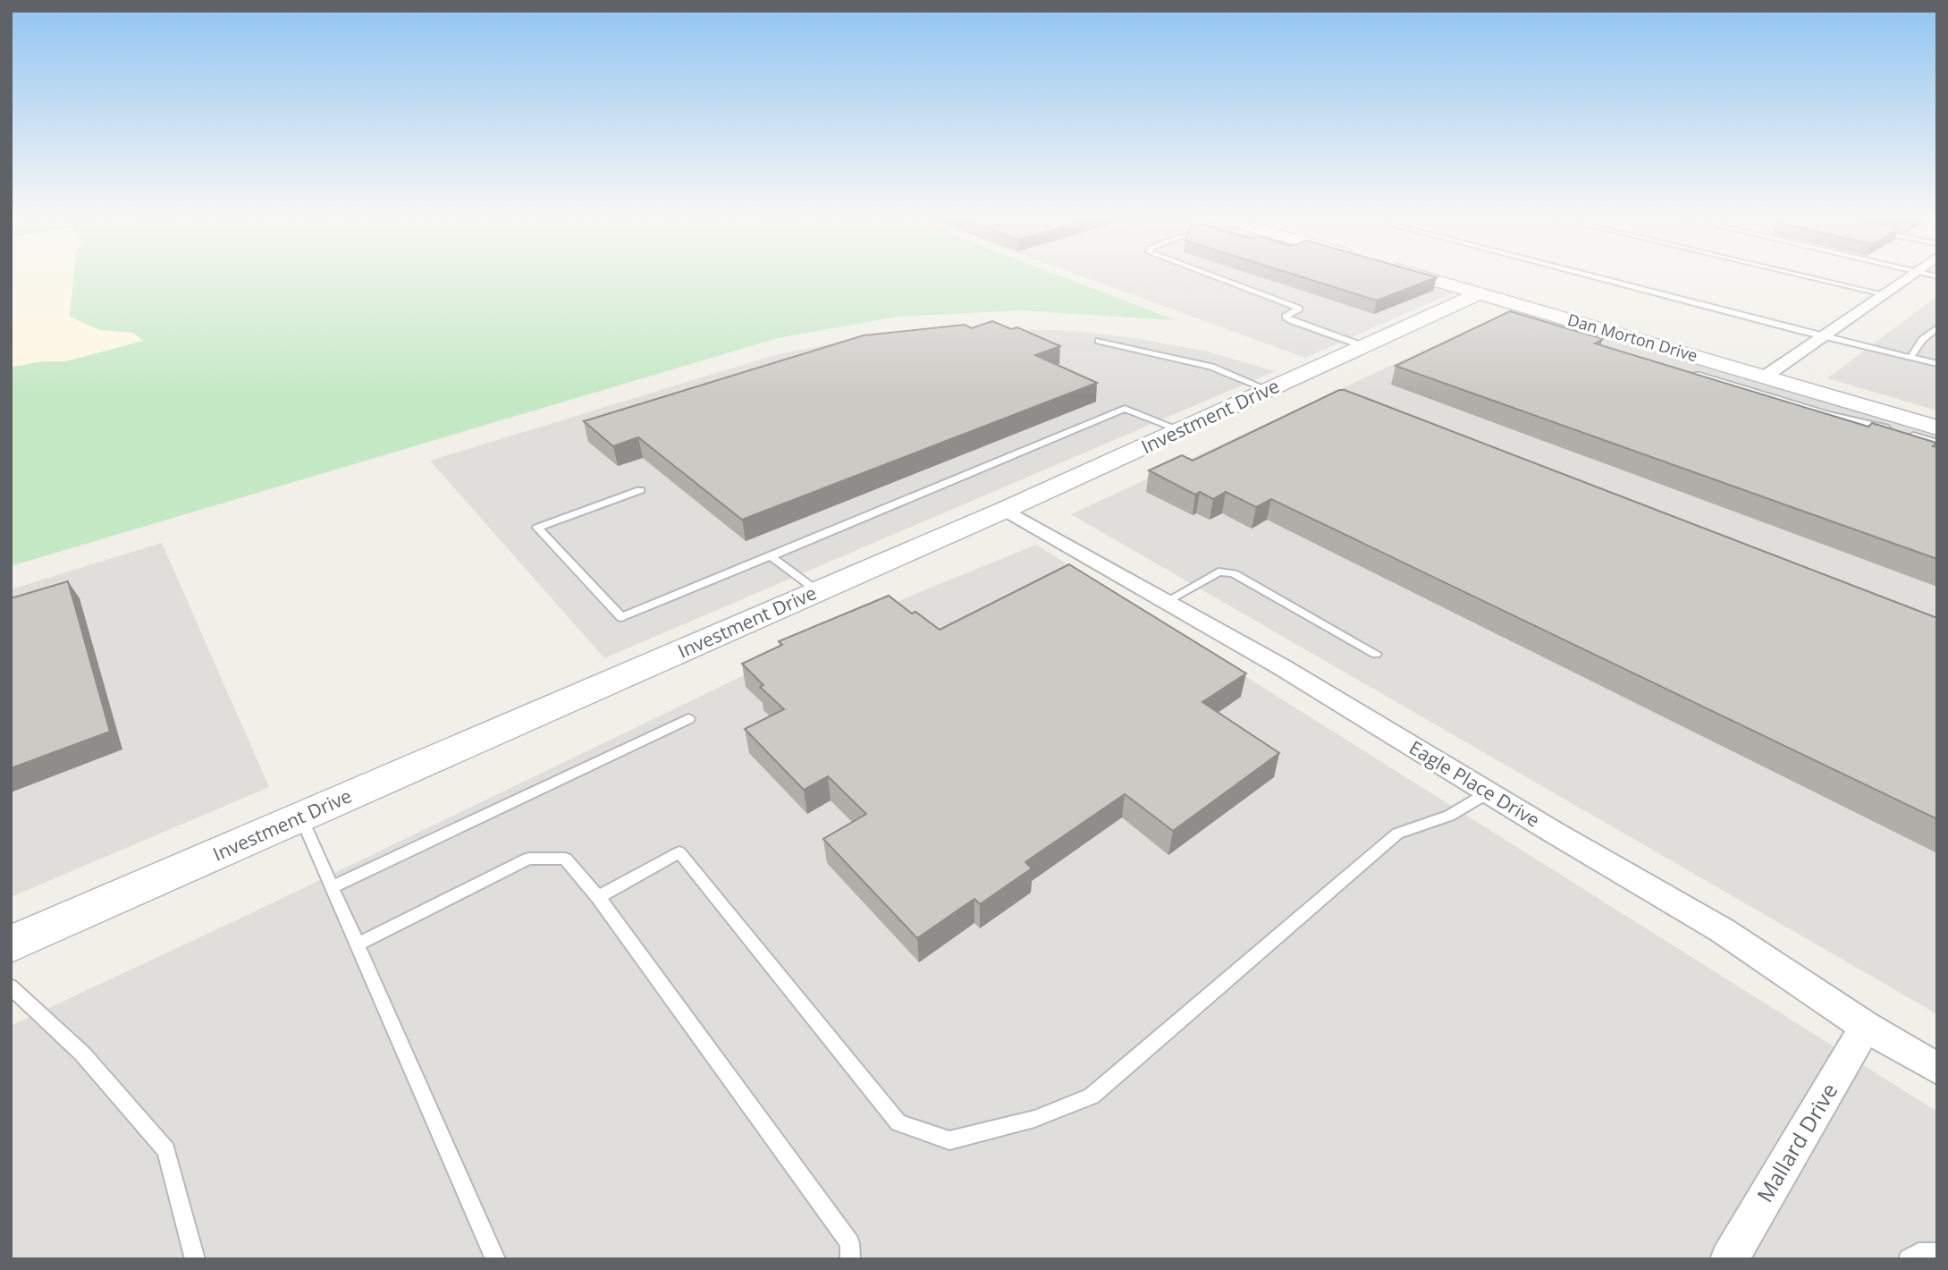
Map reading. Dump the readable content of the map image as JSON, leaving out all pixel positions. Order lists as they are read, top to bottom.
{
  "streets": {
    "street": [
      "Dan Morton Drive",
      "Investment Drive",
      "Eagle Place Drive",
      "Mallard Drive"
    ]
  },
  "crossings": [
    ["Dan Morton Drive", "Investment Drive"],
    ["Investment Drive", "Eagle Place Drive"],
    ["Eagle Place Drive", "Mallard Drive"]
  ]
}
